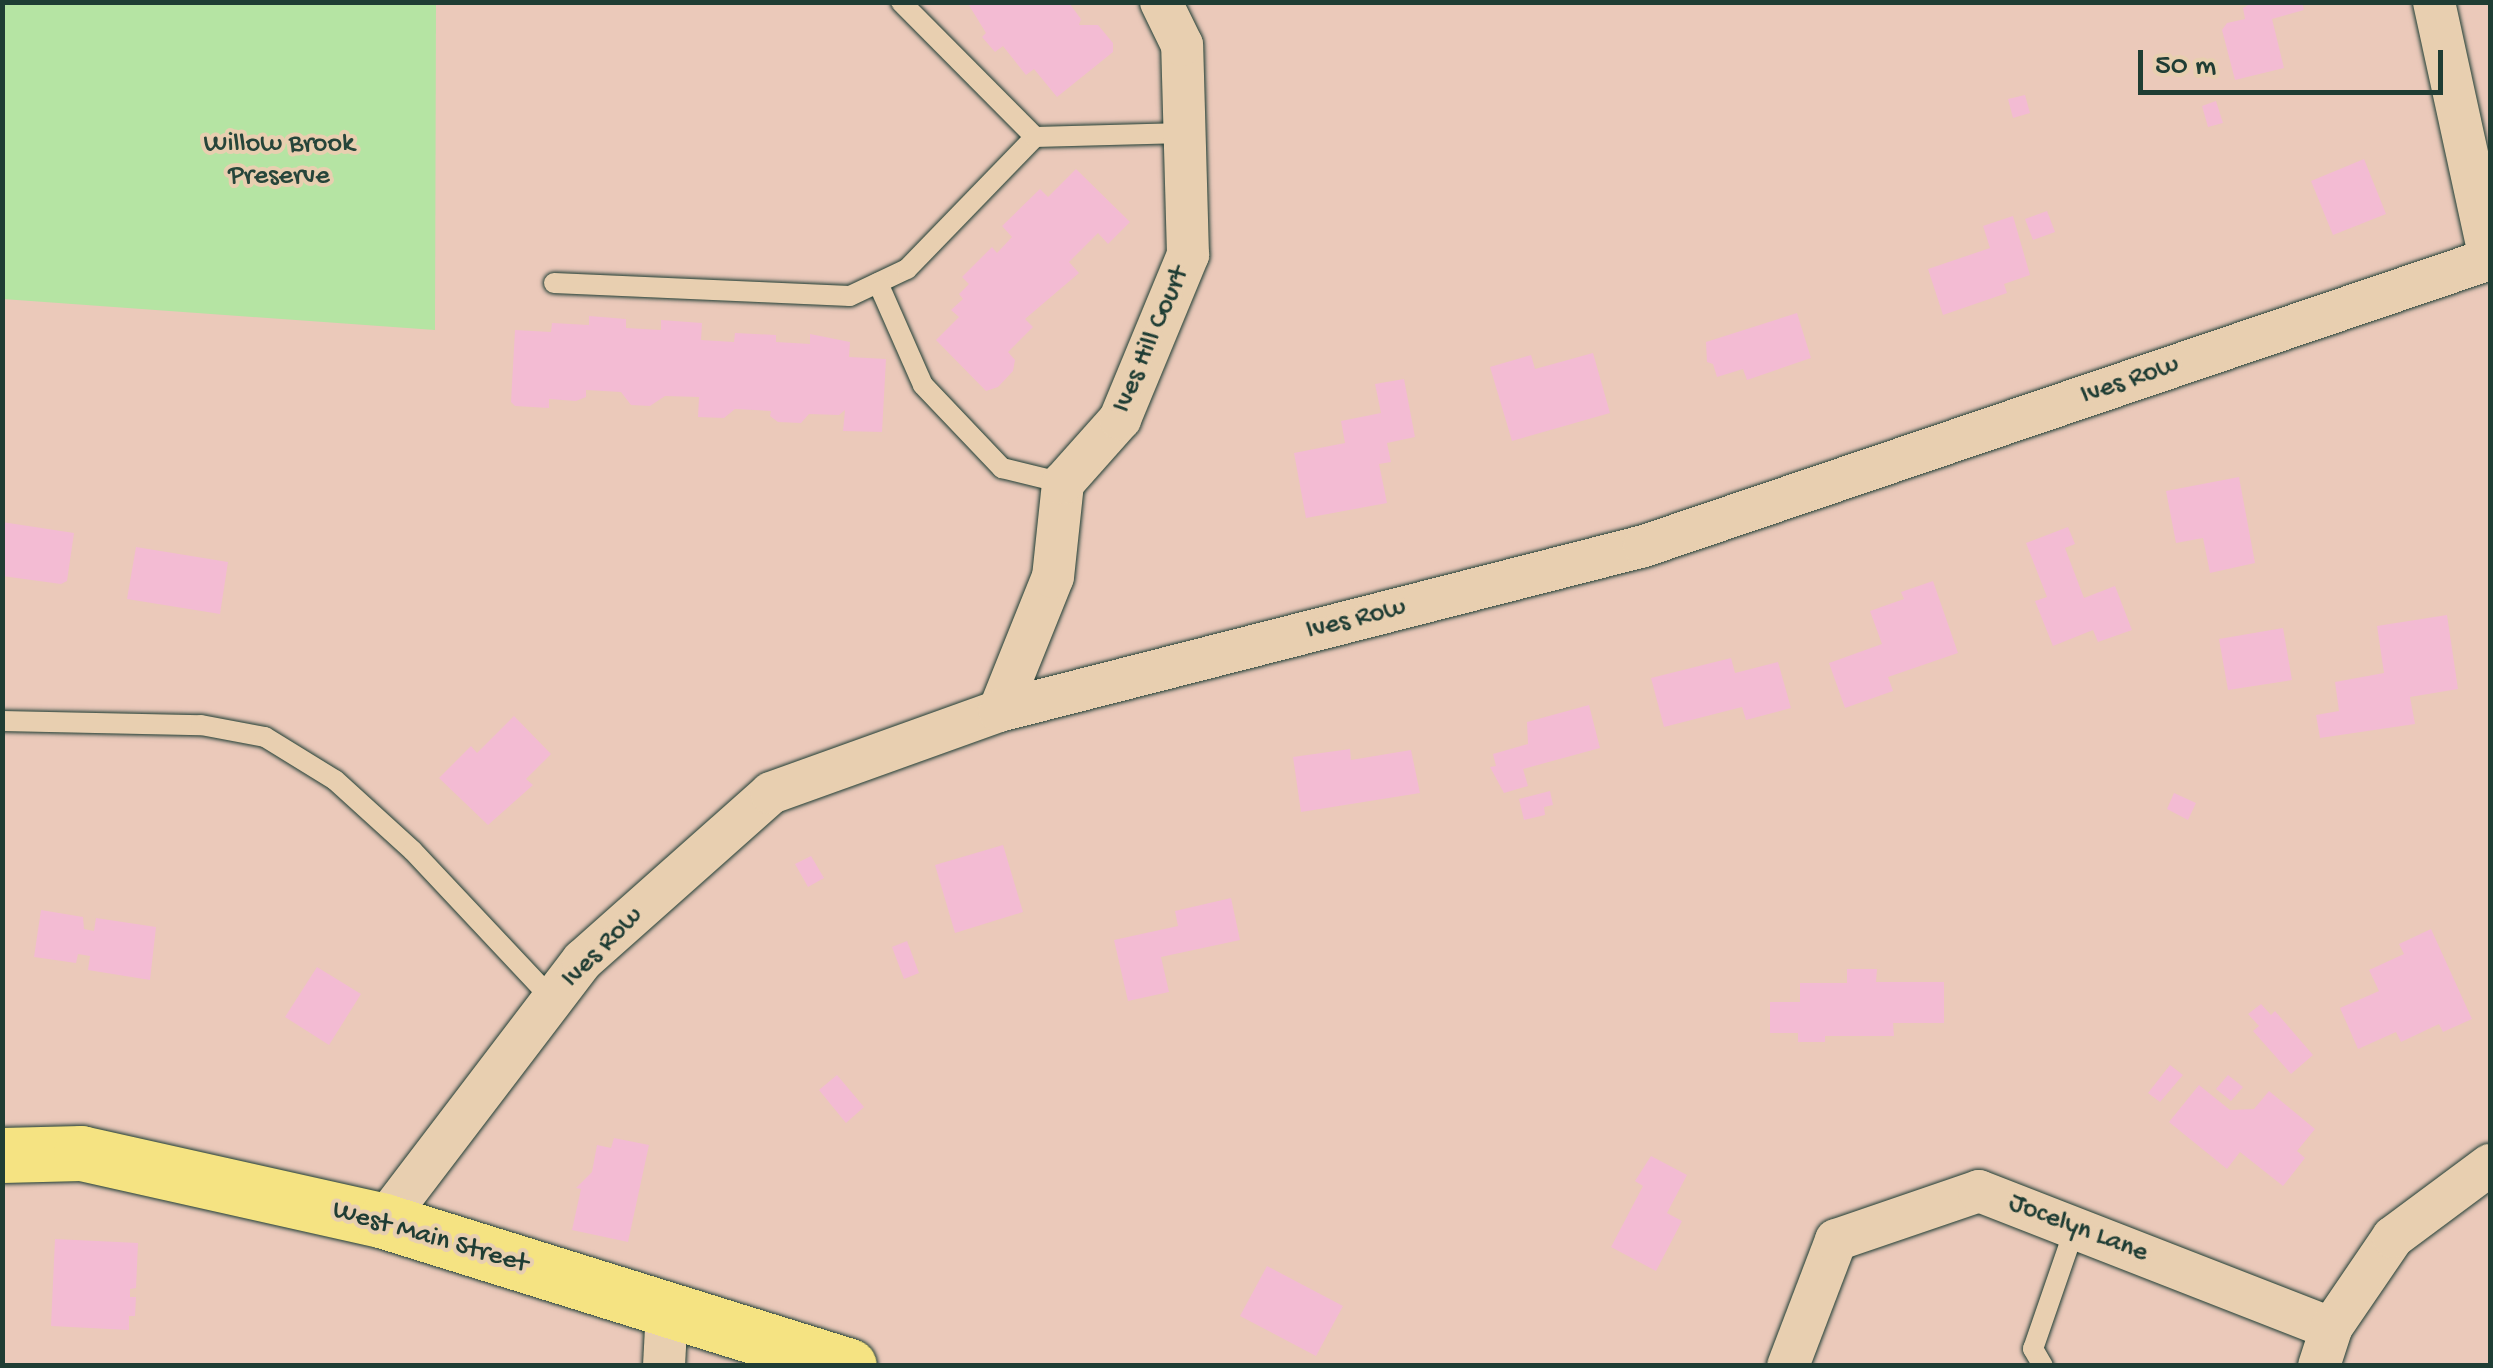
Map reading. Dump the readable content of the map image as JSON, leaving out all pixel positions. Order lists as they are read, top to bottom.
{
  "streets": {
    "main road": ["West Main Street"],
    "street": ["Ives Hill Court", "Ives Row", "Jocelyn Lane"]
  },
  "crossings": [
    ["Ives Row", "West Main Street"]
  ],
  "parks": ["Willow Brook Preserve"],
  "scale_bar": "50 m"
}
